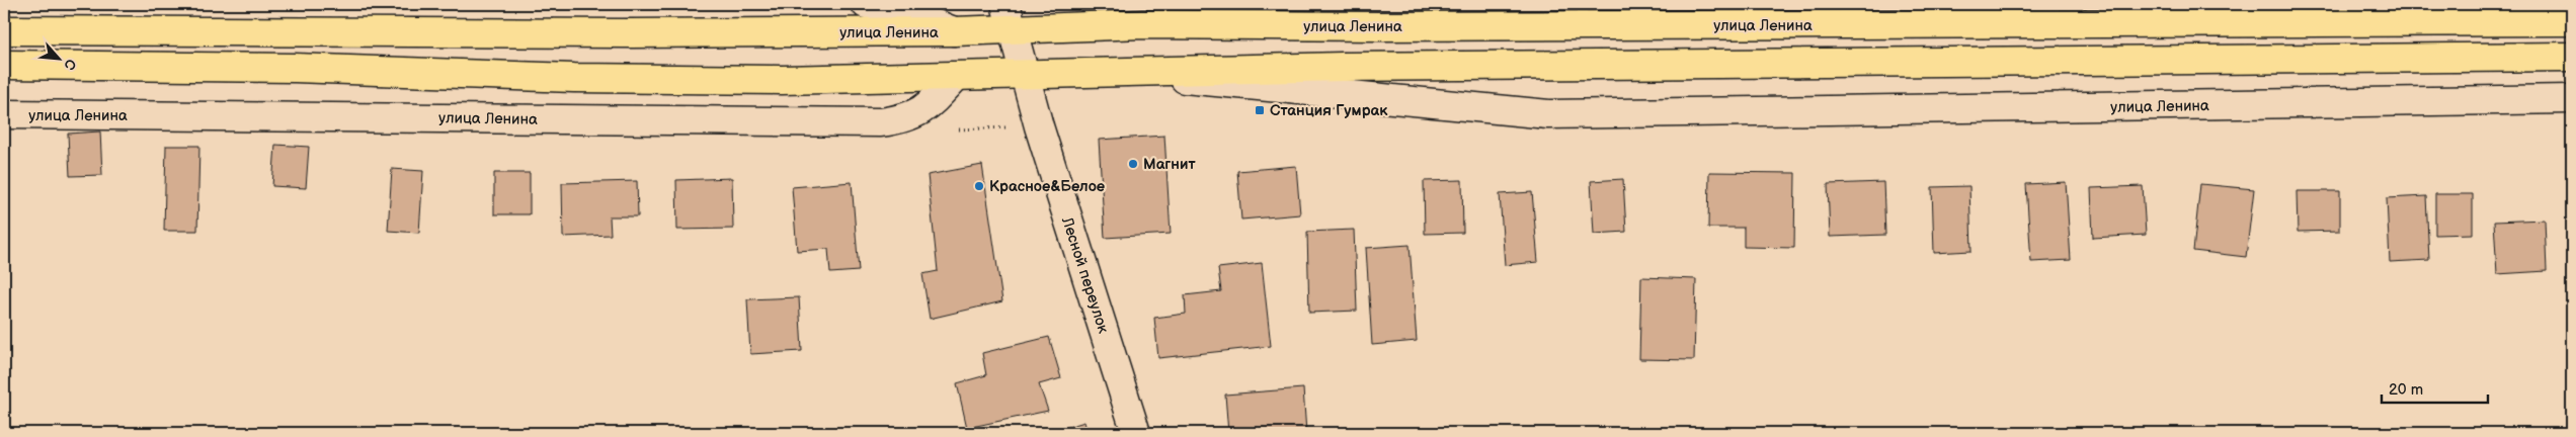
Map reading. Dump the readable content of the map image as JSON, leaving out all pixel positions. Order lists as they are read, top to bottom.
{
  "streets": {
    "main road": ["улица Ленина"],
    "street": ["Лесной переулок"]
  },
  "crossings": [
    ["улица Ленина", "Лесной переулок"]
  ],
  "places": {
    "transit": ["Станция Гумрак"],
    "other": ["Магнит", "Красное&Белое"]
  },
  "scale_bar": "20 m",
  "north": "bottom right"
}
